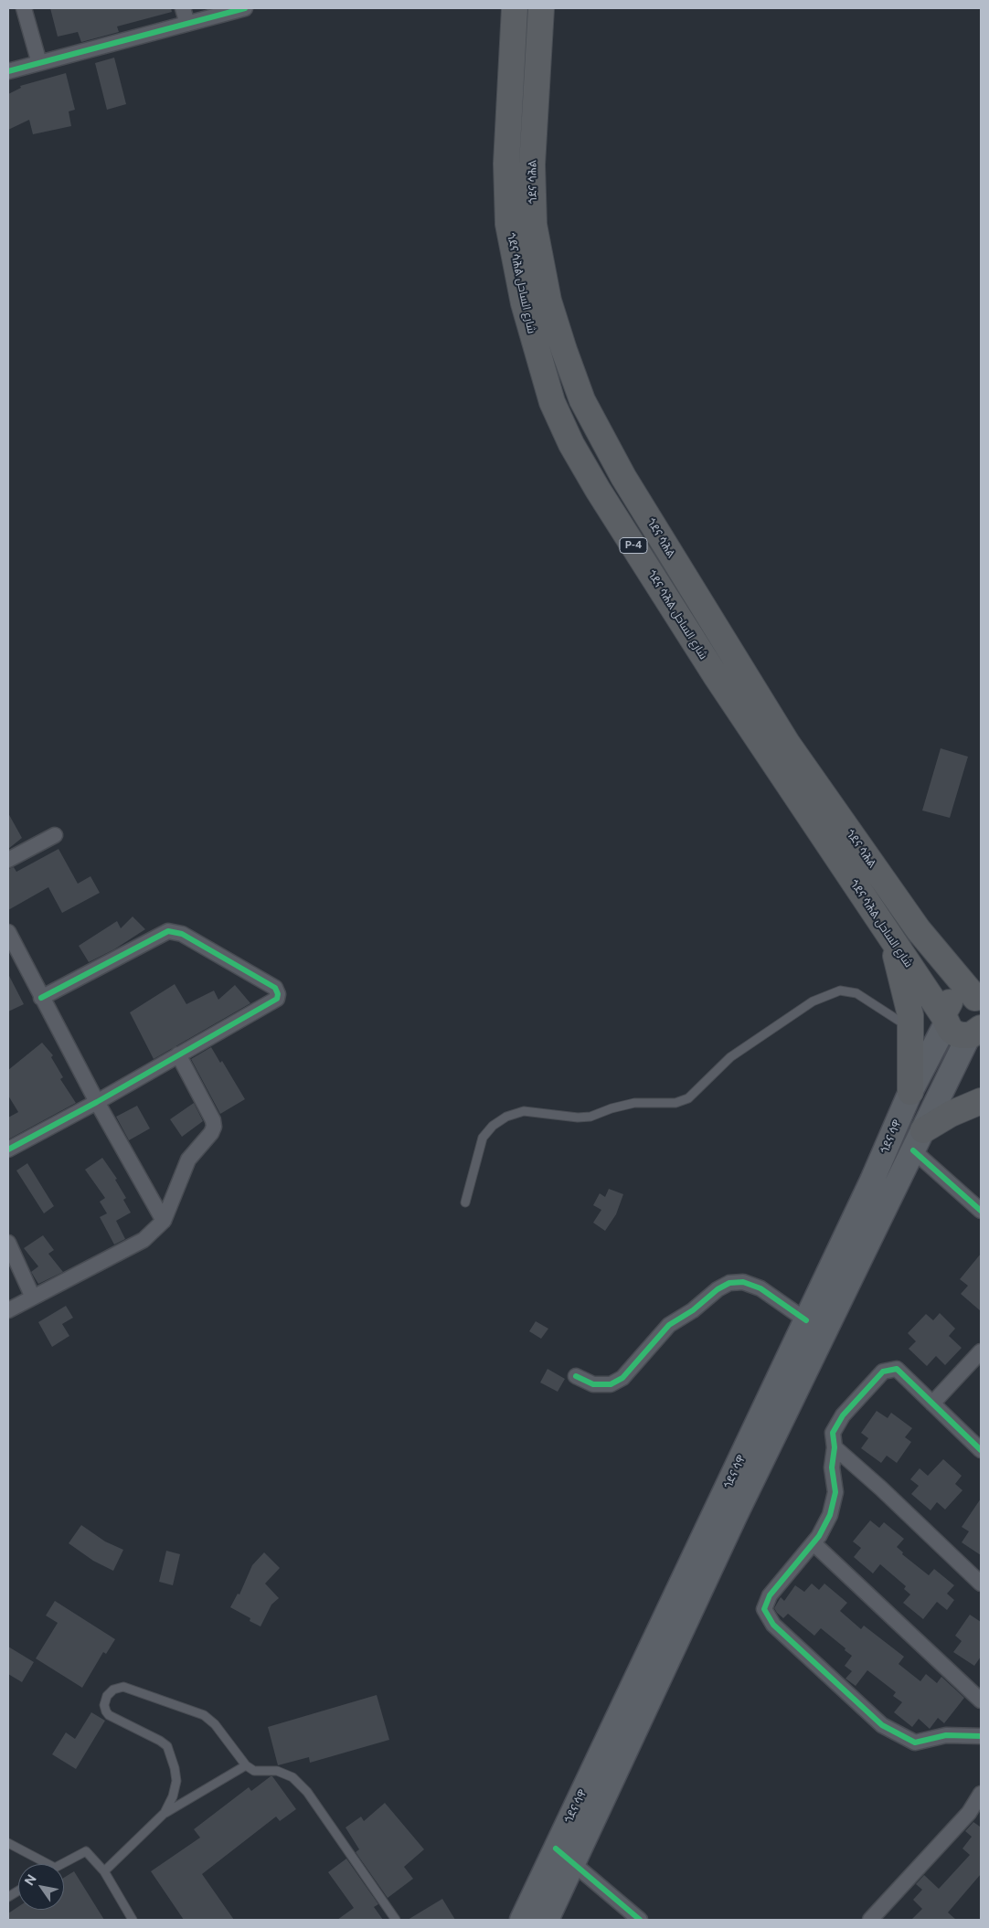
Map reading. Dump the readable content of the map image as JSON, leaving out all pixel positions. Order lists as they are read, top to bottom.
{
  "streets": {
    "highway": ["ጎደና ሳሕል", "ጎደና ሳሕል شارع الساحل", "P-4"],
    "main road": ["ጎደና ሳዋ"]
  },
  "crossings": [
    ["ጎደና ሳሕል", "ጎደና ሳሕል شارع الساحل"],
    ["ጎደና ሳሕል", "ጎደና ሳዋ"],
    ["ጎደና ሳሕል شارع الساحل", "ጎደና ሳዋ"]
  ],
  "north": "top left"
}
